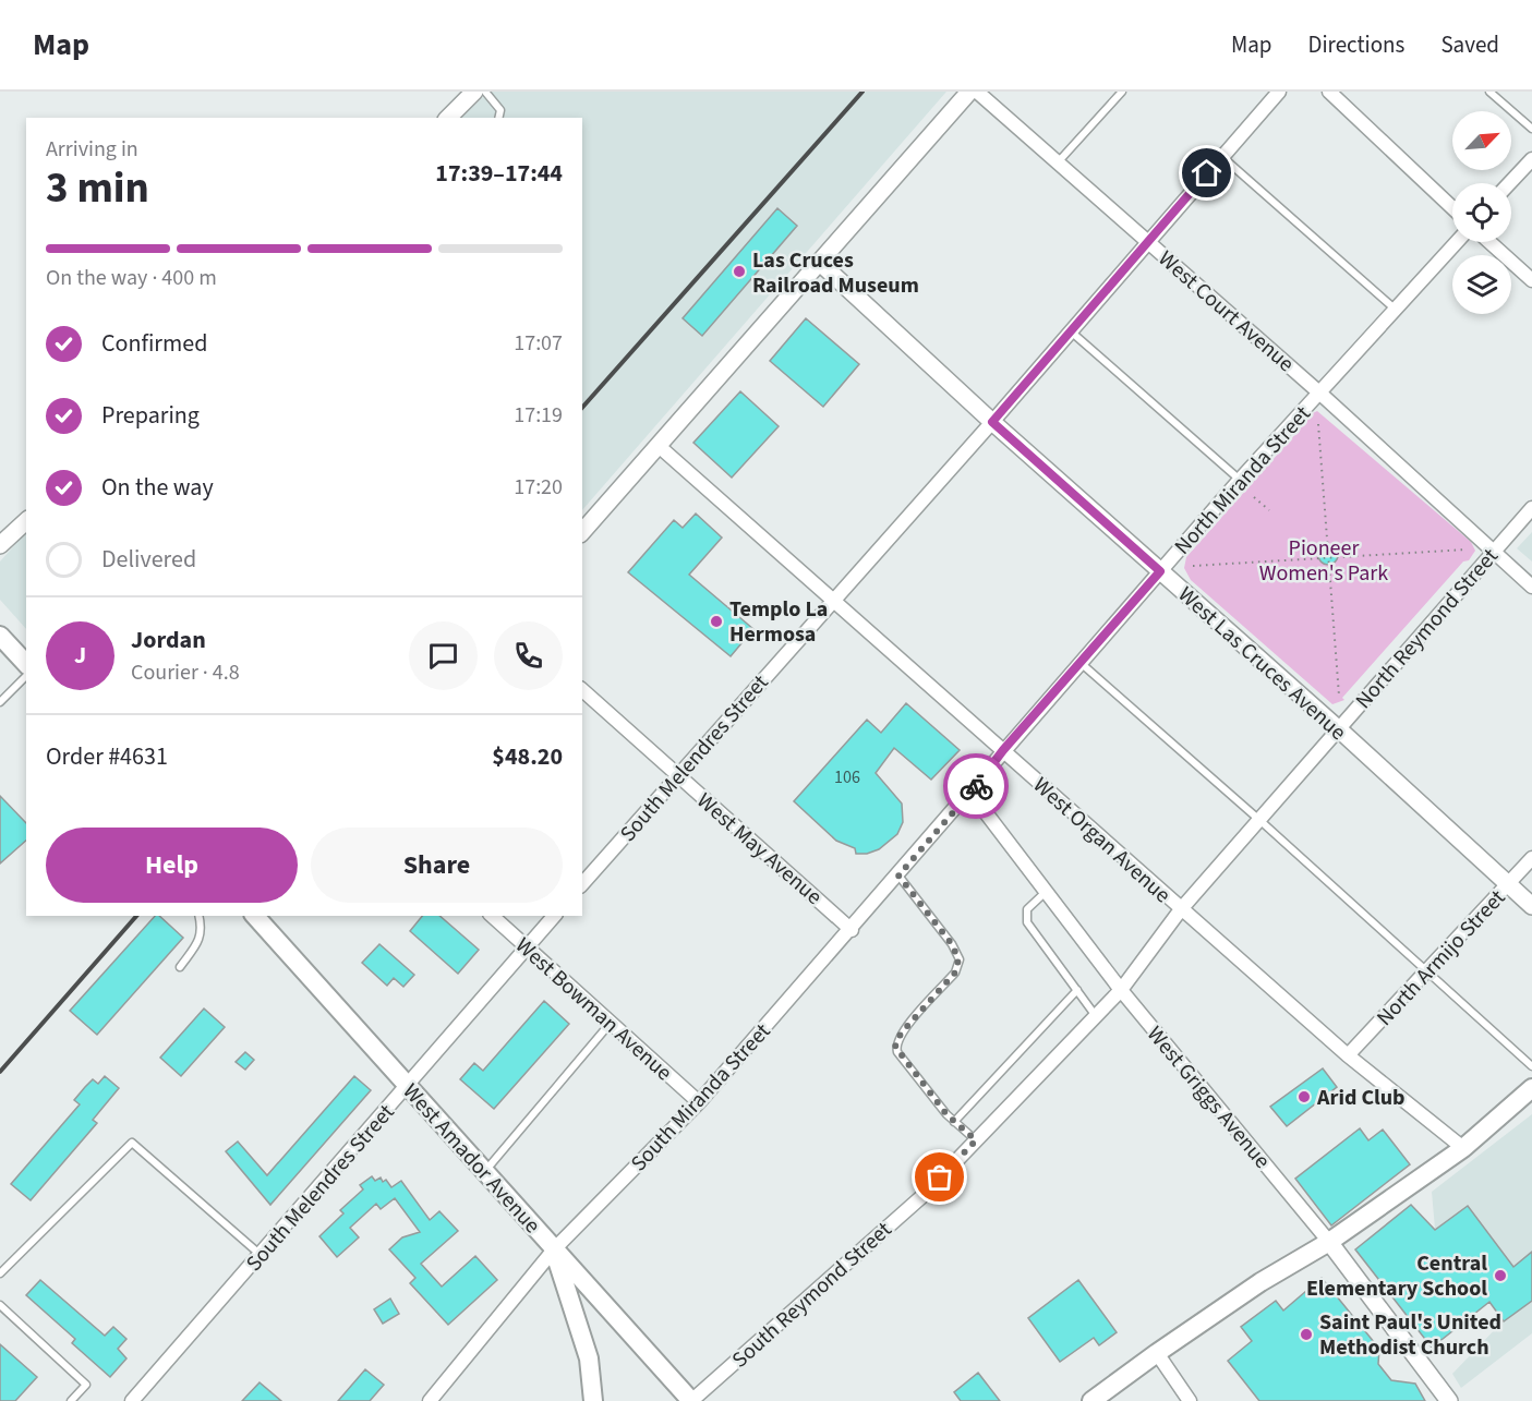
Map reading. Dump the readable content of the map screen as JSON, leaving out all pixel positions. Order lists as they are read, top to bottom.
{
  "streets": {
    "main road": ["West Amador Avenue"],
    "street": [
      "West Court Avenue",
      "North Miranda Street",
      "North Reymond Street",
      "West Las Cruces Avenue",
      "South Melendres Street",
      "West Organ Avenue",
      "West May Avenue",
      "North Armijo Street",
      "West Bowman Avenue",
      "South Miranda Street",
      "West Griggs Avenue",
      "South Reymond Street"
    ]
  },
  "crossings": [
    ["West Court Avenue", "North Miranda Street"],
    ["West Court Avenue", "North Reymond Street"],
    ["West Court Avenue", "South Melendres Street"],
    ["North Miranda Street", "West Las Cruces Avenue"],
    ["North Miranda Street", "West Organ Avenue"],
    ["North Miranda Street", "South Miranda Street"],
    ["North Miranda Street", "West Griggs Avenue"],
    ["North Reymond Street", "West Las Cruces Avenue"],
    ["North Reymond Street", "West Organ Avenue"],
    ["North Reymond Street", "West Griggs Avenue"],
    ["North Reymond Street", "South Reymond Street"],
    ["West Las Cruces Avenue", "South Melendres Street"],
    ["West Las Cruces Avenue", "North Armijo Street"],
    ["South Melendres Street", "West Organ Avenue"],
    ["South Melendres Street", "West May Avenue"],
    ["South Melendres Street", "West Bowman Avenue"],
    ["South Melendres Street", "West Amador Avenue"],
    ["West Organ Avenue", "North Armijo Street"],
    ["West May Avenue", "South Miranda Street"],
    ["West Bowman Avenue", "South Miranda Street"],
    ["South Miranda Street", "West Griggs Avenue"],
    ["South Miranda Street", "West Amador Avenue"],
    ["West Griggs Avenue", "South Reymond Street"],
    ["West Amador Avenue", "South Reymond Street"]
  ],
  "parks": ["Pioneer Women's Park"],
  "places": [
    "Las Cruces Railroad Museum",
    "Templo La Hermosa",
    "Arid Club",
    "Central Elementary School",
    "Saint Paul's United Methodist Church"
  ],
  "house_numbers": ["106"],
  "north": "top right",
  "page": {
    "header": "Map",
    "nav": ["Map", "Directions", "Saved"],
    "heading": ["3 min", "Arriving in", "17:39–17:44"],
    "panel": [
      "Jordan",
      "Courier · 4.8",
      "Order #4631",
      "$48.20"
    ],
    "bar": "On the way · 400 m",
    "list": [
      ["Confirmed", "17:07"],
      ["Preparing", "17:19"],
      ["On the way", "17:20"],
      "Delivered"
    ],
    "round": "J",
    "buttons": ["Help", "Share"]
  }
}
